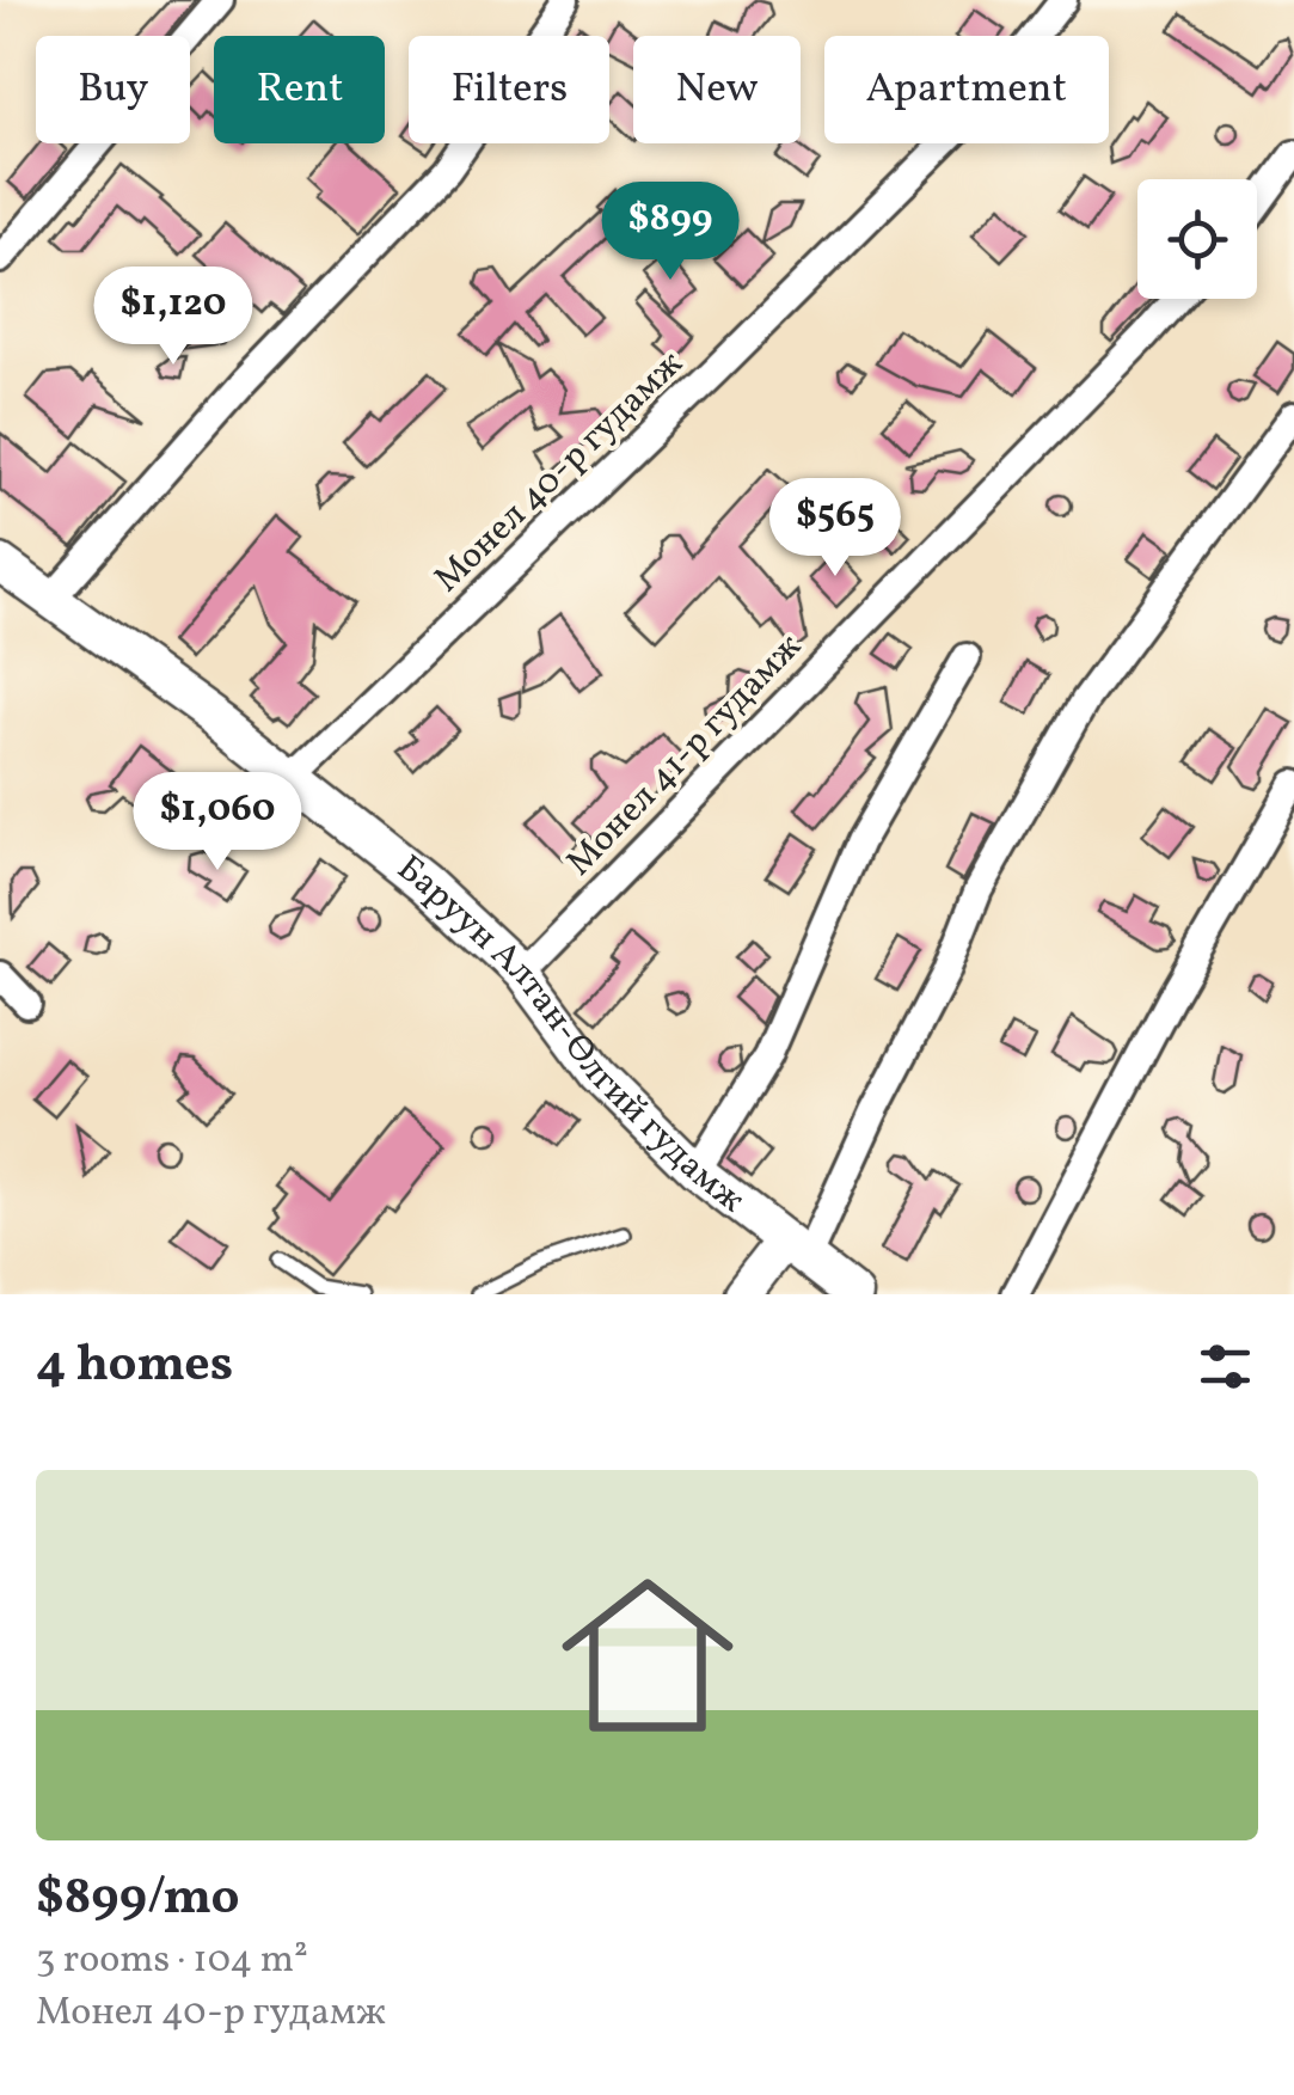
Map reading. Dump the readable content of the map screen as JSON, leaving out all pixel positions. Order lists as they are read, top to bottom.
{
  "streets": {
    "main road": ["Баруун Алтан-Өлгий гудамж"],
    "street": ["Монел 40-р гудамж", "Монел 41-р гудамж"]
  },
  "crossings": [
    ["Монел 40-р гудамж", "Баруун Алтан-Өлгий гудамж"],
    ["Монел 41-р гудамж", "Баруун Алтан-Өлгий гудамж"]
  ],
  "page": {
    "chip": [
      "Buy",
      "Rent",
      "Filters",
      "New",
      "Apartment"
    ],
    "price": [
      "$899",
      "$1,120",
      "$565",
      "$1,060"
    ],
    "heading": "4 homes",
    "list": [
      {
        "name": "$899/mo",
        "note": "3 rooms · 104 m² · Монел 40-р гудамж"
      }
    ]
  }
}
